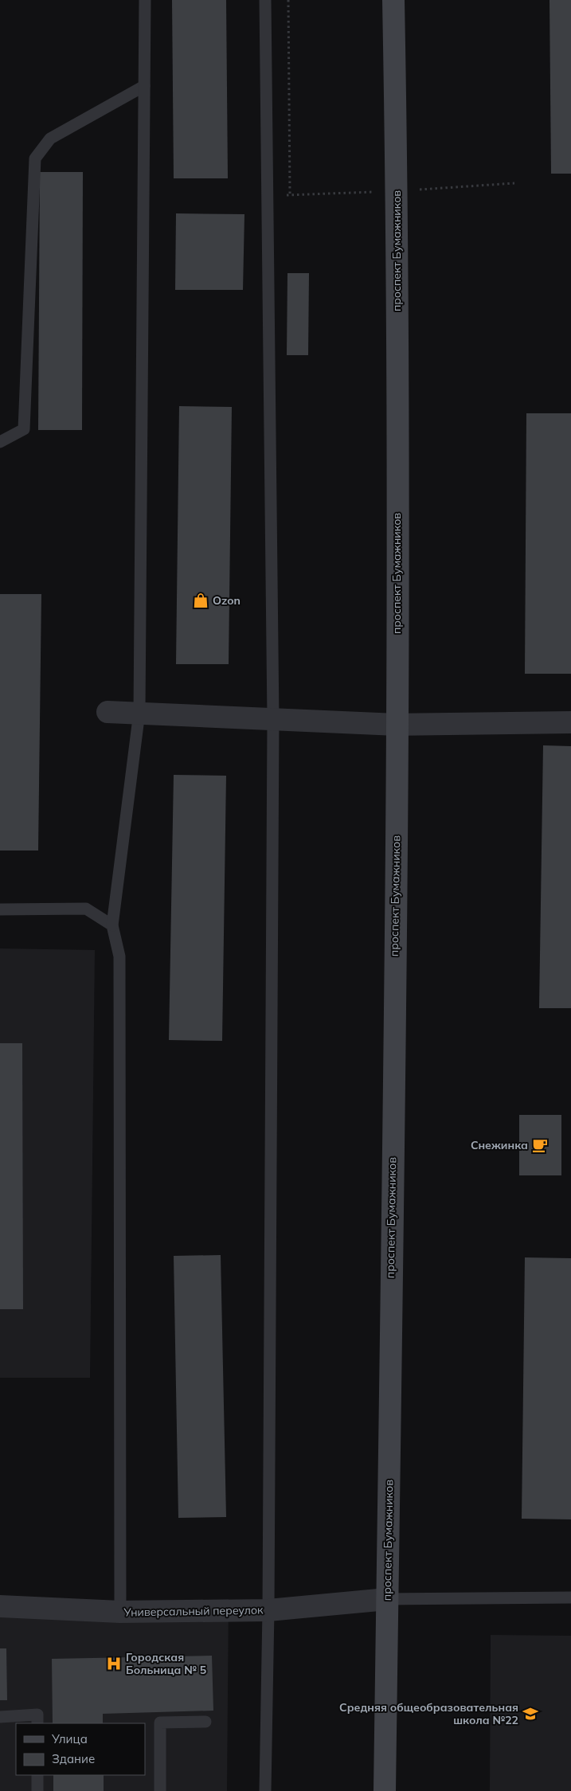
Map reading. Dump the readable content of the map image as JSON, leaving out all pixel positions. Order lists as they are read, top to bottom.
{
  "streets": {
    "street": ["проспект Бумажников", "Универсальный переулок"]
  },
  "crossings": [
    ["проспект Бумажников", "Универсальный переулок"]
  ],
  "places": {
    "shop": ["Ozon"],
    "cafe": ["Снежинка"],
    "hospital": ["Городская Больница № 5"],
    "school or university": ["Средняя общеобразовательная школа №22"]
  },
  "legend": ["Улица", "Здание"]
}
